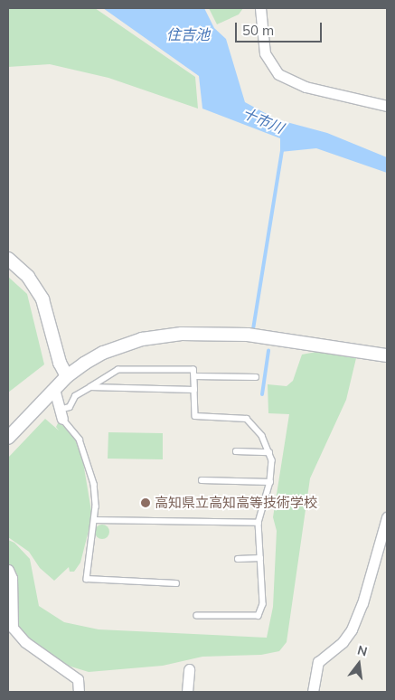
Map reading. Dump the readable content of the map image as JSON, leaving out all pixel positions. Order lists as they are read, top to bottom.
{
  "water": ["住吉池", "十市川"],
  "places": ["高知県立高知高等技術学校"],
  "scale_bar": "50 m",
  "north": "top"
}
